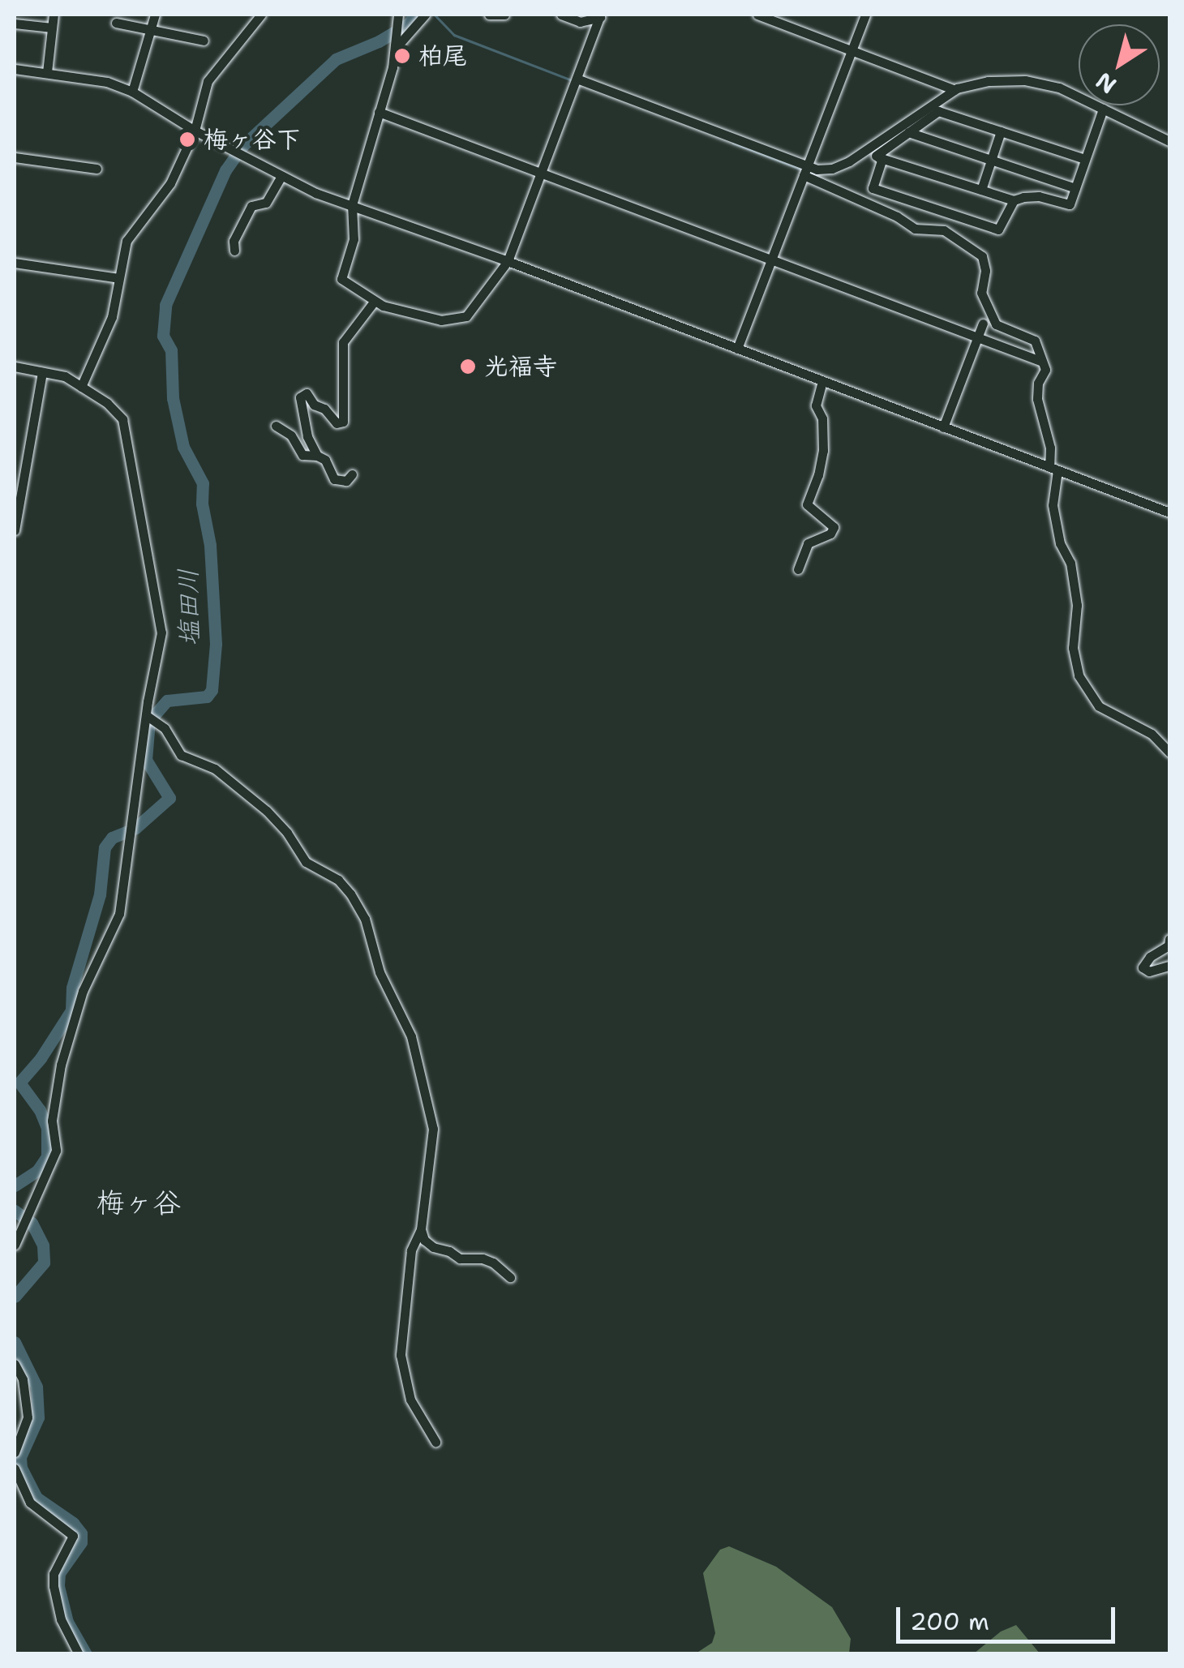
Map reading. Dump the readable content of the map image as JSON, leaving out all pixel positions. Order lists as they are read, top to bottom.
{
  "districts": ["梅ヶ谷"],
  "water": ["塩田川"],
  "places": ["柏尾", "梅ヶ谷下", "光福寺"],
  "scale_bar": "200 m",
  "north": "bottom left"
}
